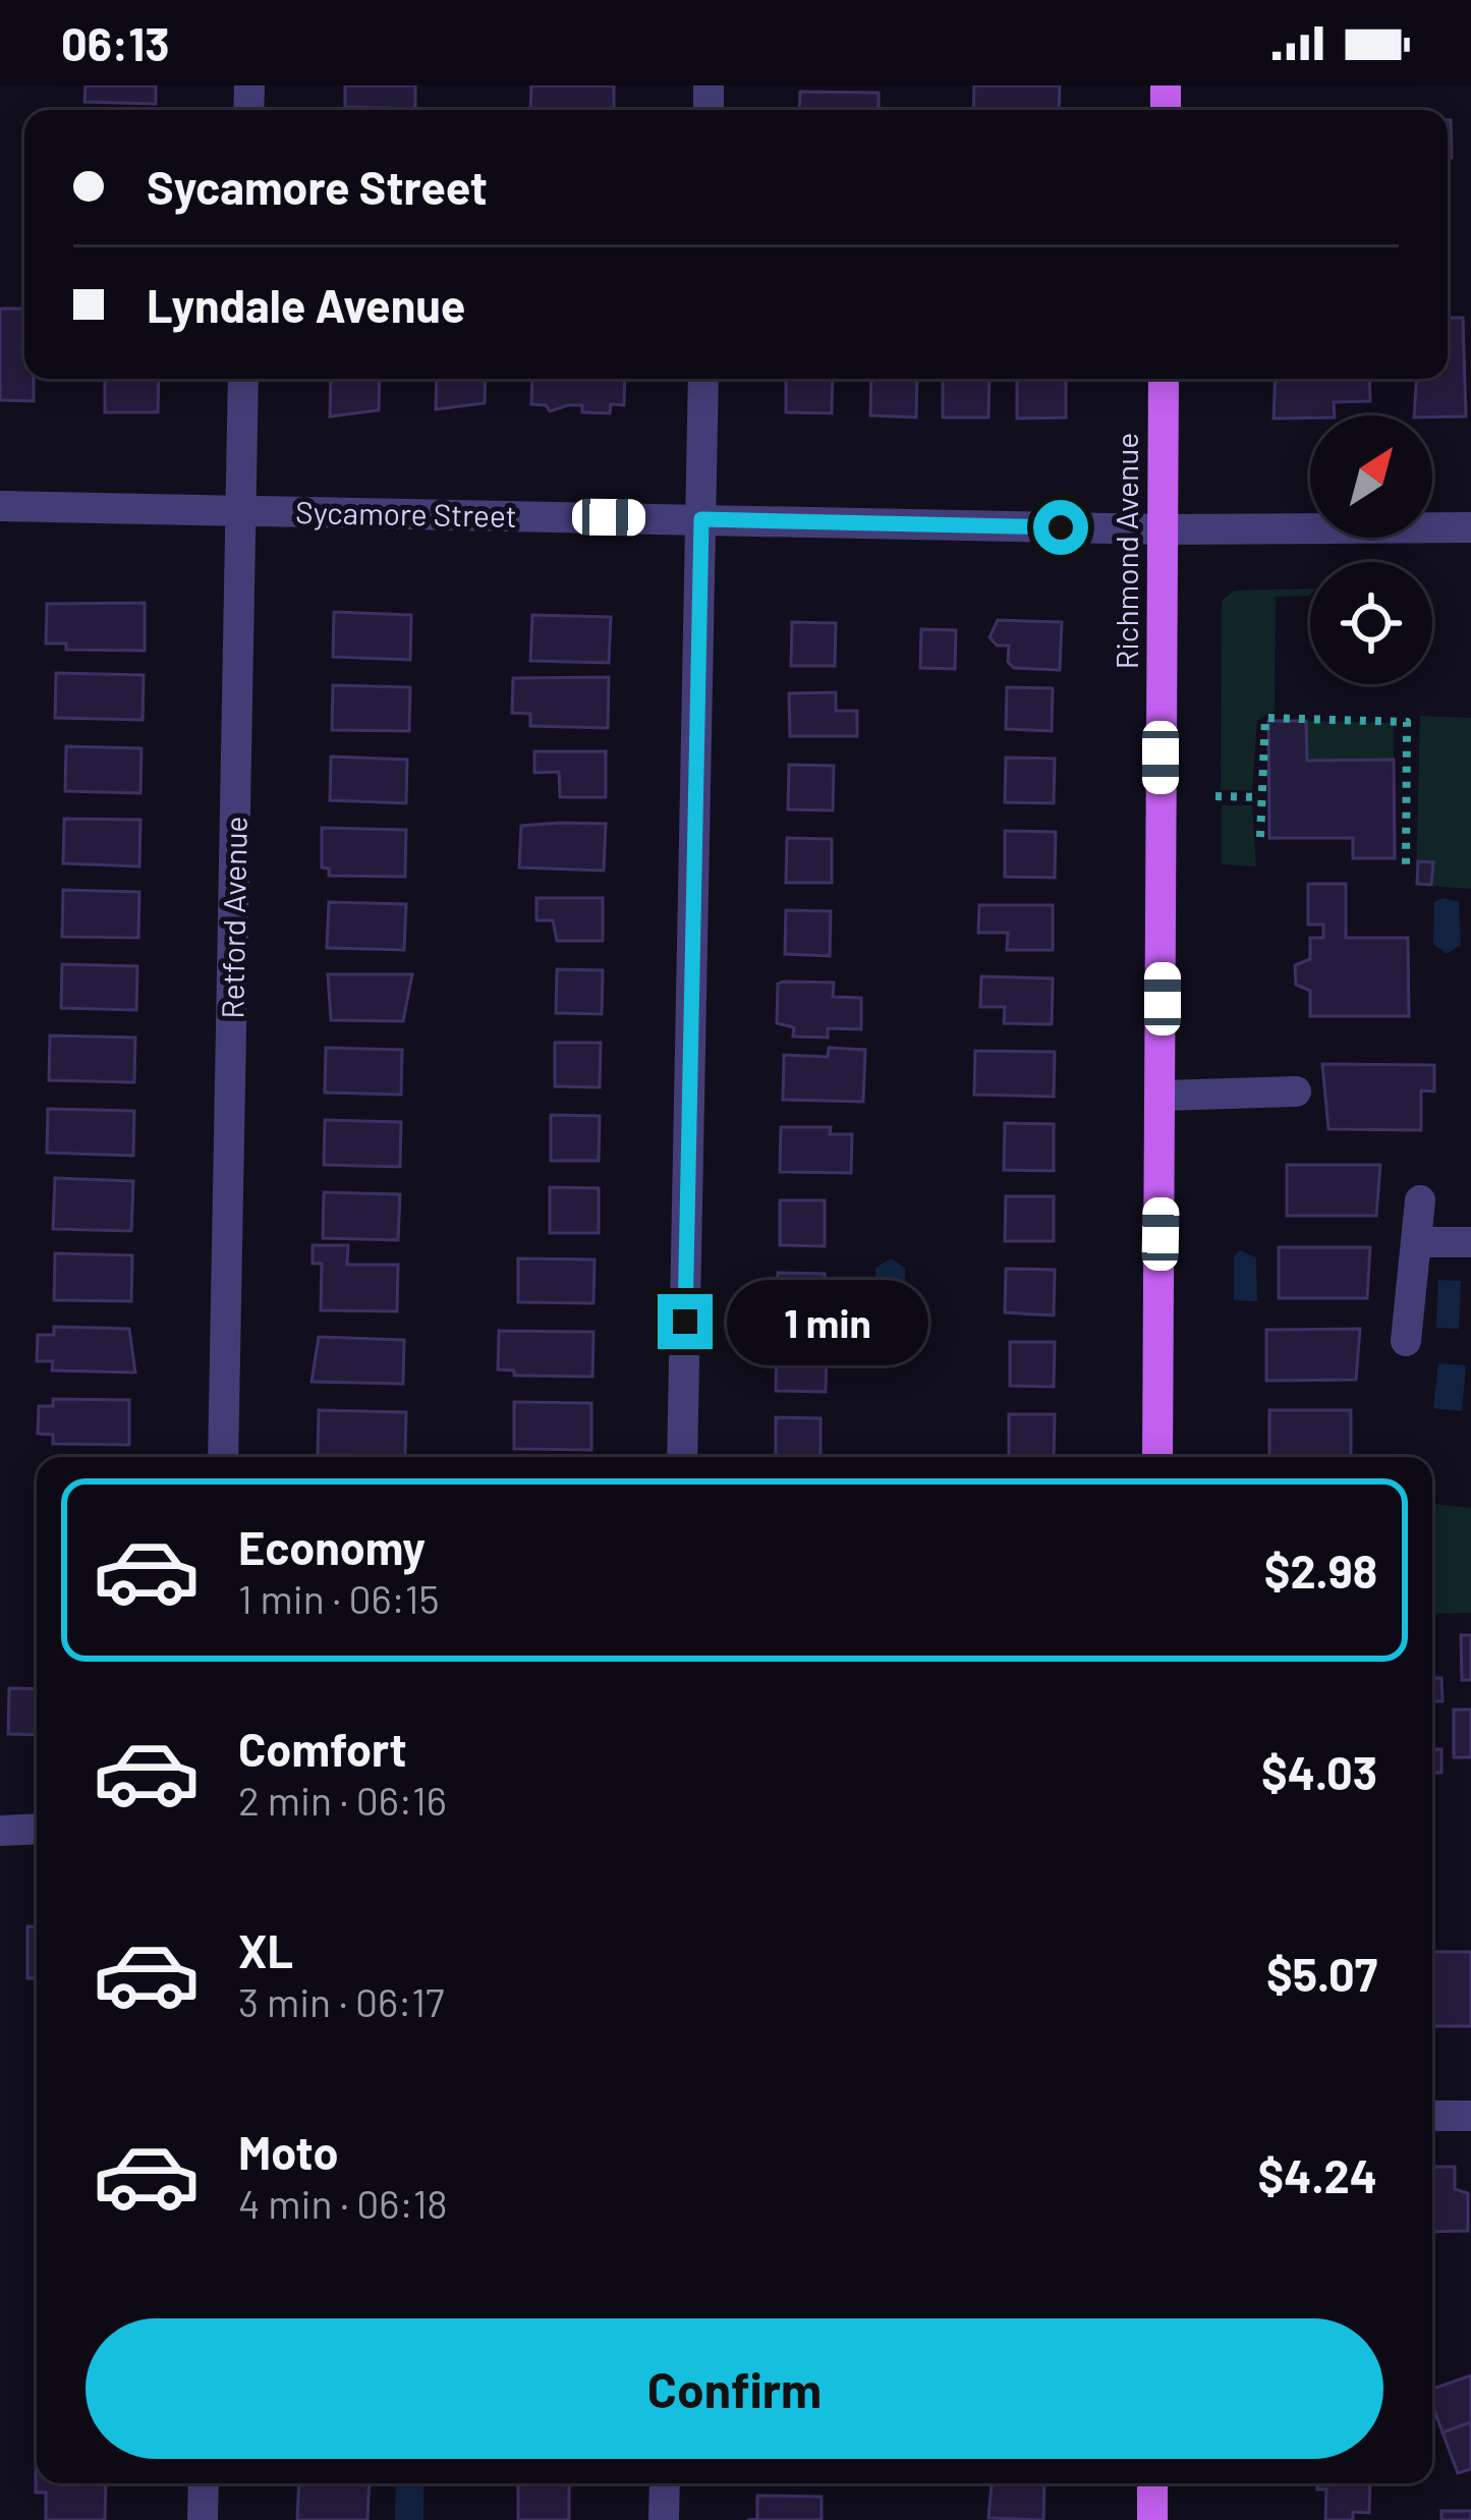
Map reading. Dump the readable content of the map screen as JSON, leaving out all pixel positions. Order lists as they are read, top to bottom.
{
  "streets": {
    "main road": ["Richmond Avenue"],
    "street": ["Sycamore Street", "Retford Avenue"]
  },
  "crossings": [
    ["Sycamore Street", "Richmond Avenue"],
    ["Sycamore Street", "Retford Avenue"]
  ],
  "north": "top right",
  "page": {
    "status": "06:13",
    "banner": ["Sycamore Street", "Lyndale Avenue"],
    "bubble": "1 min",
    "list": [
      {
        "name": "Economy",
        "note": "1 min · 06:15",
        "value": "$2.98"
      },
      {
        "name": "Comfort",
        "note": "2 min · 06:16",
        "value": "$4.03"
      },
      {
        "name": "XL",
        "note": "3 min · 06:17",
        "value": "$5.07"
      },
      {
        "name": "Moto",
        "note": "4 min · 06:18",
        "value": "$4.24"
      }
    ],
    "buttons": "Confirm"
  }
}
